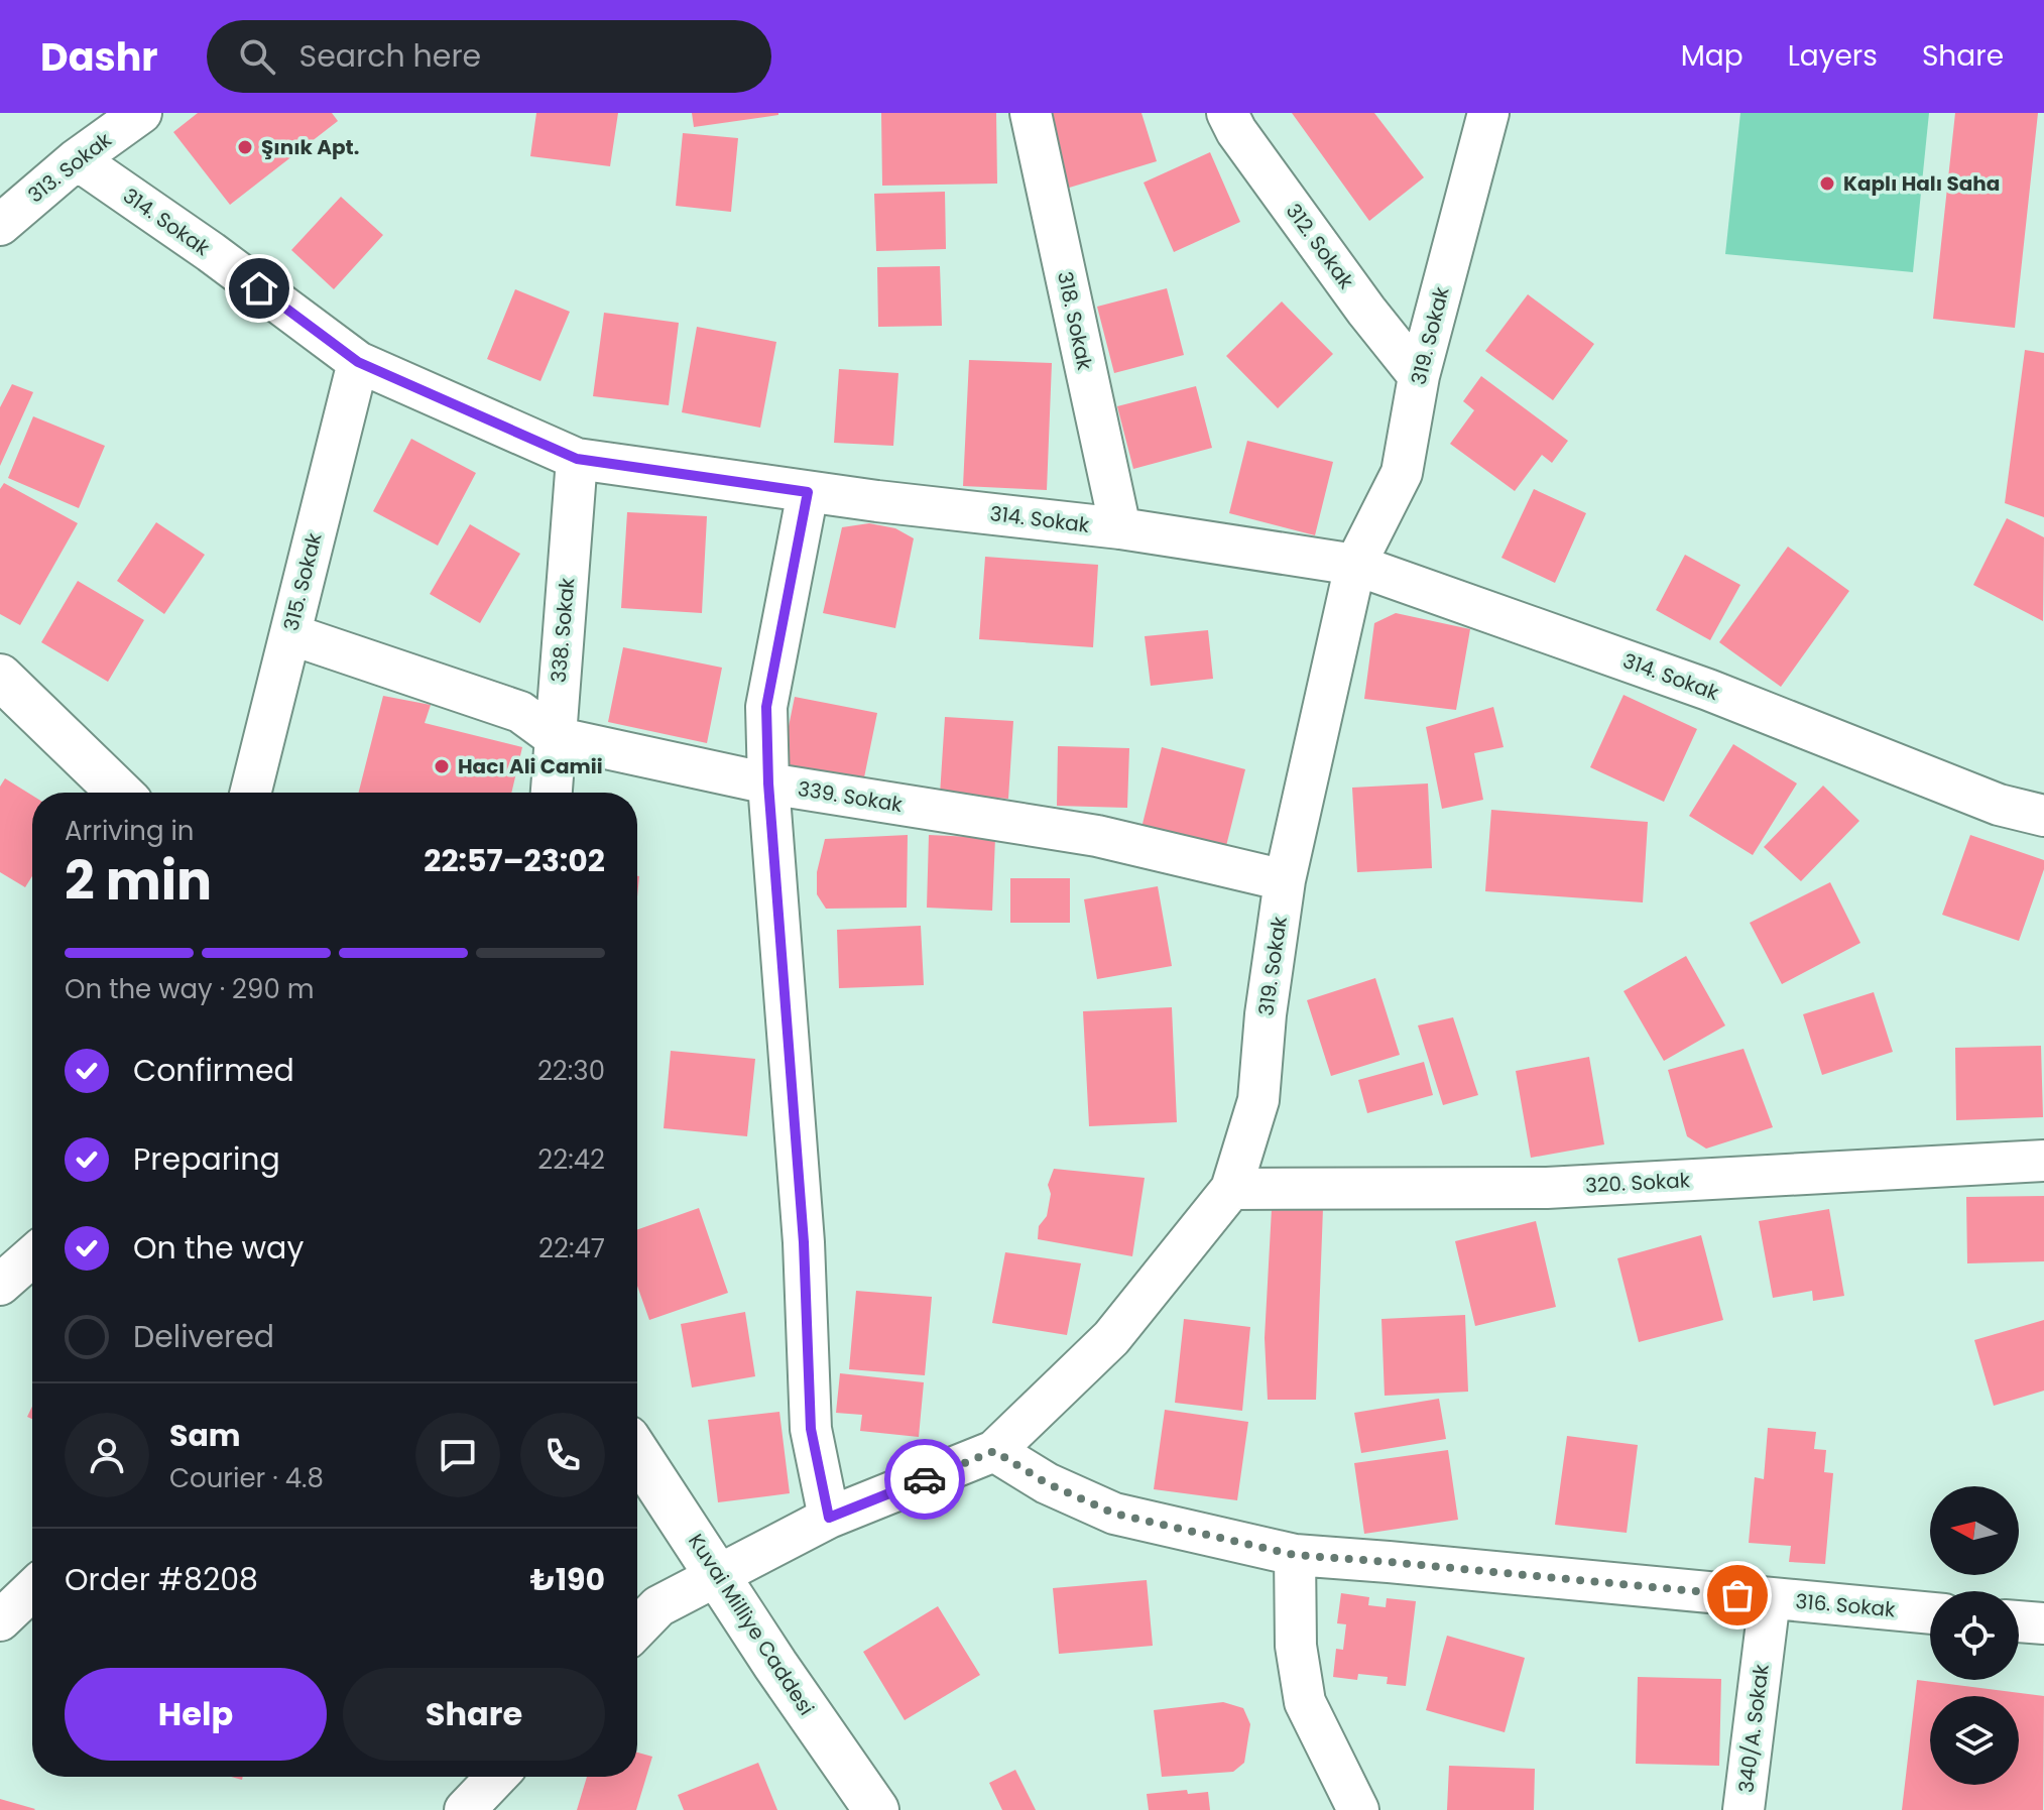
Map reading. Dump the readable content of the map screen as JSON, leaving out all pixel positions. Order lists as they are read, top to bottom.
{
  "streets": {
    "street": [
      "313. Sokak",
      "314. Sokak",
      "312. Sokak",
      "318. Sokak",
      "319. Sokak",
      "315. Sokak",
      "338. Sokak",
      "339. Sokak",
      "320. Sokak",
      "316. Sokak",
      "Kuvai Milliye Caddesi",
      "340/A. Sokak"
    ]
  },
  "crossings": [
    ["313. Sokak", "314. Sokak"],
    ["314. Sokak", "318. Sokak"],
    ["314. Sokak", "319. Sokak"],
    ["314. Sokak", "315. Sokak"],
    ["314. Sokak", "338. Sokak"],
    ["312. Sokak", "319. Sokak"],
    ["319. Sokak", "339. Sokak"],
    ["319. Sokak", "320. Sokak"],
    ["319. Sokak", "316. Sokak"],
    ["319. Sokak", "Kuvai Milliye Caddesi"],
    ["315. Sokak", "339. Sokak"],
    ["338. Sokak", "339. Sokak"],
    ["316. Sokak", "340/A. Sokak"]
  ],
  "places": ["Şınık Apt.", "Kaplı Halı Saha", "Hacı Ali Camii"],
  "north": "left",
  "page": {
    "header": "Dashr",
    "search": "Search here",
    "nav": ["Map", "Layers", "Share"],
    "heading": ["2 min", "Arriving in", "22:57–23:02"],
    "panel": [
      "Sam",
      "Courier · 4.8",
      "Order #8208",
      "₺190"
    ],
    "bar": "On the way · 290 m",
    "list": [
      ["Confirmed", "22:30"],
      ["Preparing", "22:42"],
      ["On the way", "22:47"],
      "Delivered"
    ],
    "buttons": ["Help", "Share"]
  }
}
